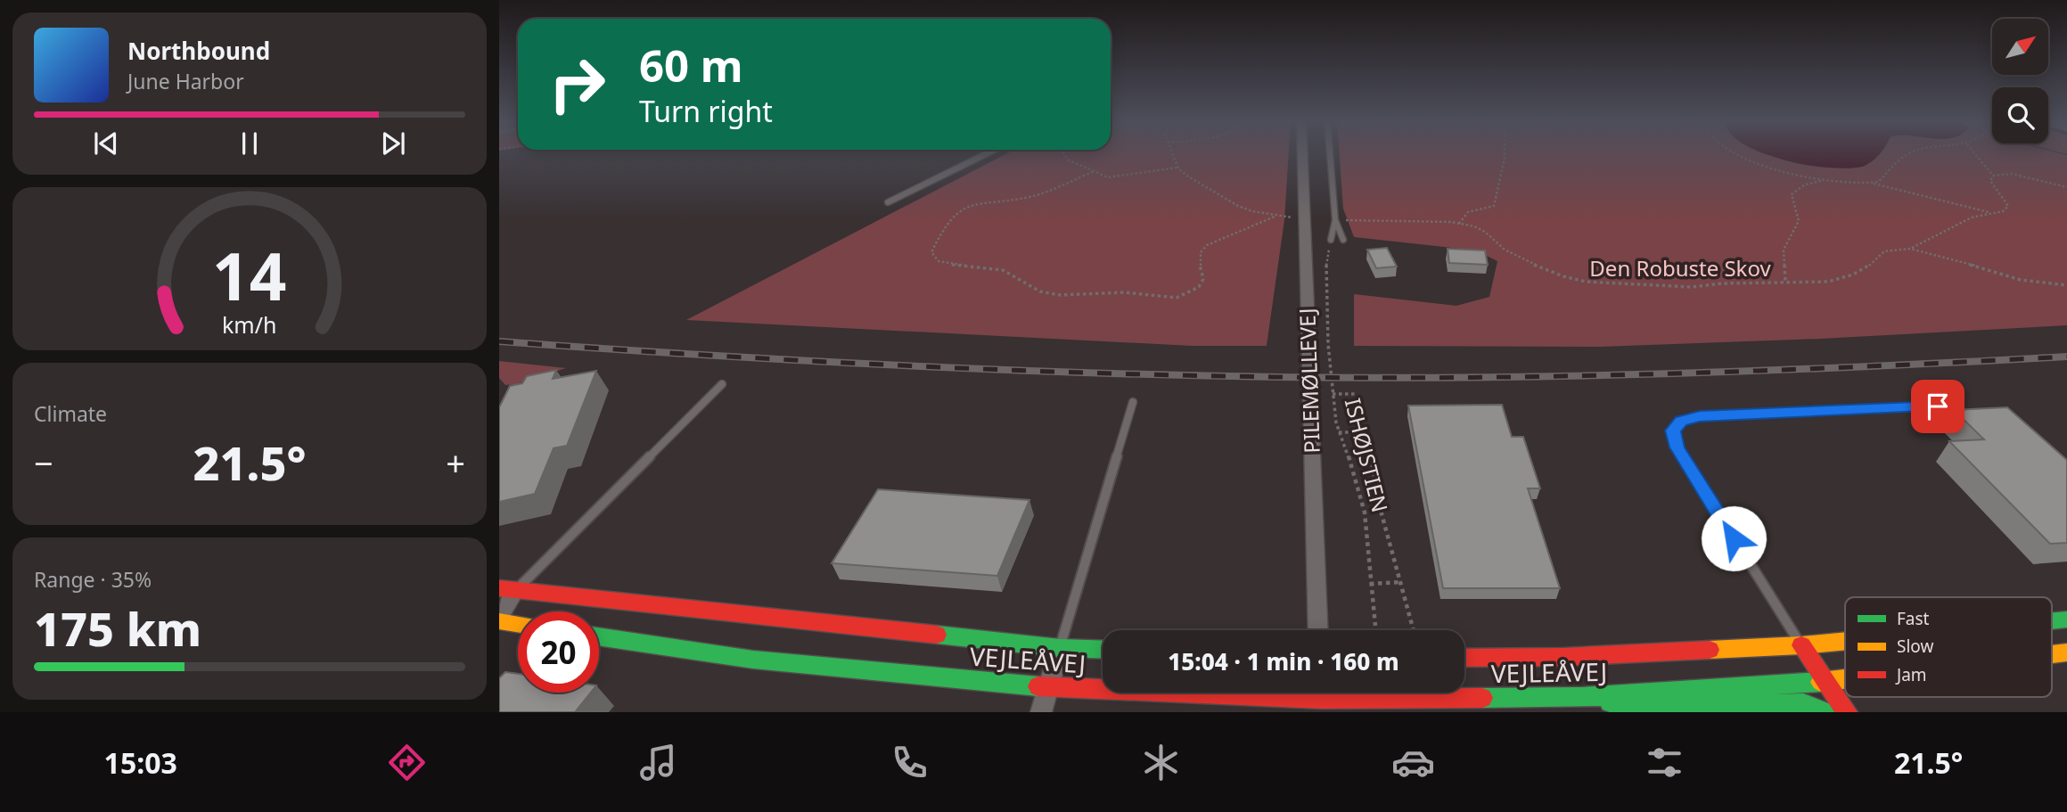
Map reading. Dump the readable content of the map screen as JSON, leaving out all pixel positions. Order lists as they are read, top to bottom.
{
  "streets": {
    "street": ["PILEMØLLEVEJ", "VEJLEÅVEJ"],
    "path": ["ISHØJSTIEN"]
  },
  "parks": ["Den Robuste Skov"],
  "legend": ["Fast", "Slow", "Jam"],
  "north": "top right",
  "page": {
    "turn": ["60 m", "Turn right"],
    "song": ["Northbound", "June Harbor"],
    "tile": [
      "Climate",
      ["Range · 35%", "175 km"]
    ],
    "heat": ["−", "21.5°", "+"],
    "limit": "20",
    "trip": "15:04 · 1 min · 160 m",
    "tabs": ["15:03", "21.5°"],
    "gauge": ["14", "km/h"]
  }
}
